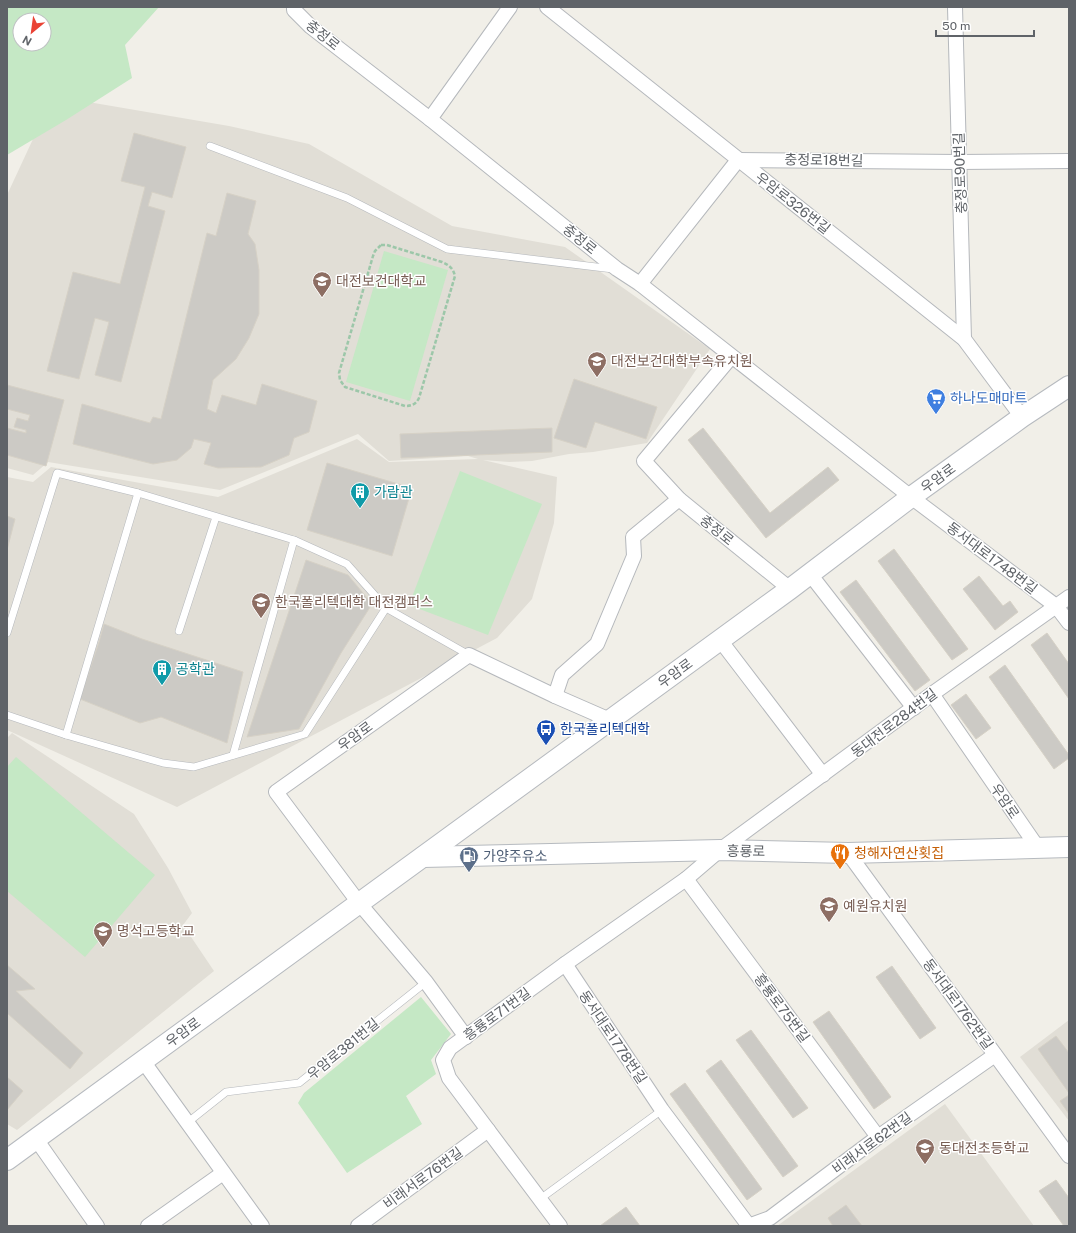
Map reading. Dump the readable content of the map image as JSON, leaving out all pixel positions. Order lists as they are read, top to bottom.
{
  "streets": {
    "main road": ["우암로", "흥룡로"],
    "street": [
      "충정로",
      "충정로18번길",
      "충정로90번길",
      "우암로326번길",
      "동서대로1748번길",
      "동대전로284번길",
      "동서대로1762번길",
      "흥룡로75번길",
      "흥룡로71번길",
      "동서대로1778번길",
      "비래서로62번길",
      "비래서로76번길"
    ],
    "lane": ["우암로381번길"]
  },
  "crossings": [
    ["충정로", "우암로"],
    ["충정로", "동서대로1748번길"],
    ["충정로18번길", "충정로90번길"],
    ["충정로18번길", "우암로326번길"],
    ["충정로90번길", "우암로326번길"],
    ["우암로326번길", "우암로"],
    ["우암로", "동서대로1748번길"],
    ["우암로", "동대전로284번길"],
    ["우암로", "흥룡로"],
    ["우암로", "흥룡로71번길"],
    ["우암로", "우암로381번길"],
    ["동서대로1748번길", "동대전로284번길"],
    ["동대전로284번길", "흥룡로"],
    ["동대전로284번길", "흥룡로71번길"],
    ["흥룡로", "동서대로1762번길"],
    ["흥룡로", "흥룡로71번길"],
    ["동서대로1762번길", "비래서로62번길"],
    ["흥룡로75번길", "흥룡로71번길"],
    ["흥룡로75번길", "비래서로62번길"],
    ["흥룡로71번길", "동서대로1778번길"],
    ["흥룡로71번길", "비래서로76번길"],
    ["동서대로1778번길", "비래서로62번길"]
  ],
  "places": {
    "school or university": [
      "대전보건대학교",
      "대전보건대학부속유치원",
      "한국폴리텍대학 대전캠퍼스",
      "예원유치원",
      "명석고등학교",
      "동대전초등학교"
    ],
    "supermarket": ["하나도매마트"],
    "building": ["가람관", "공학관"],
    "bus stop": ["한국폴리텍대학"],
    "restaurant": ["청해자연산횟집"],
    "fuel station": ["가양주유소"]
  },
  "scale_bar": "50 m",
  "north": "bottom left"
}
